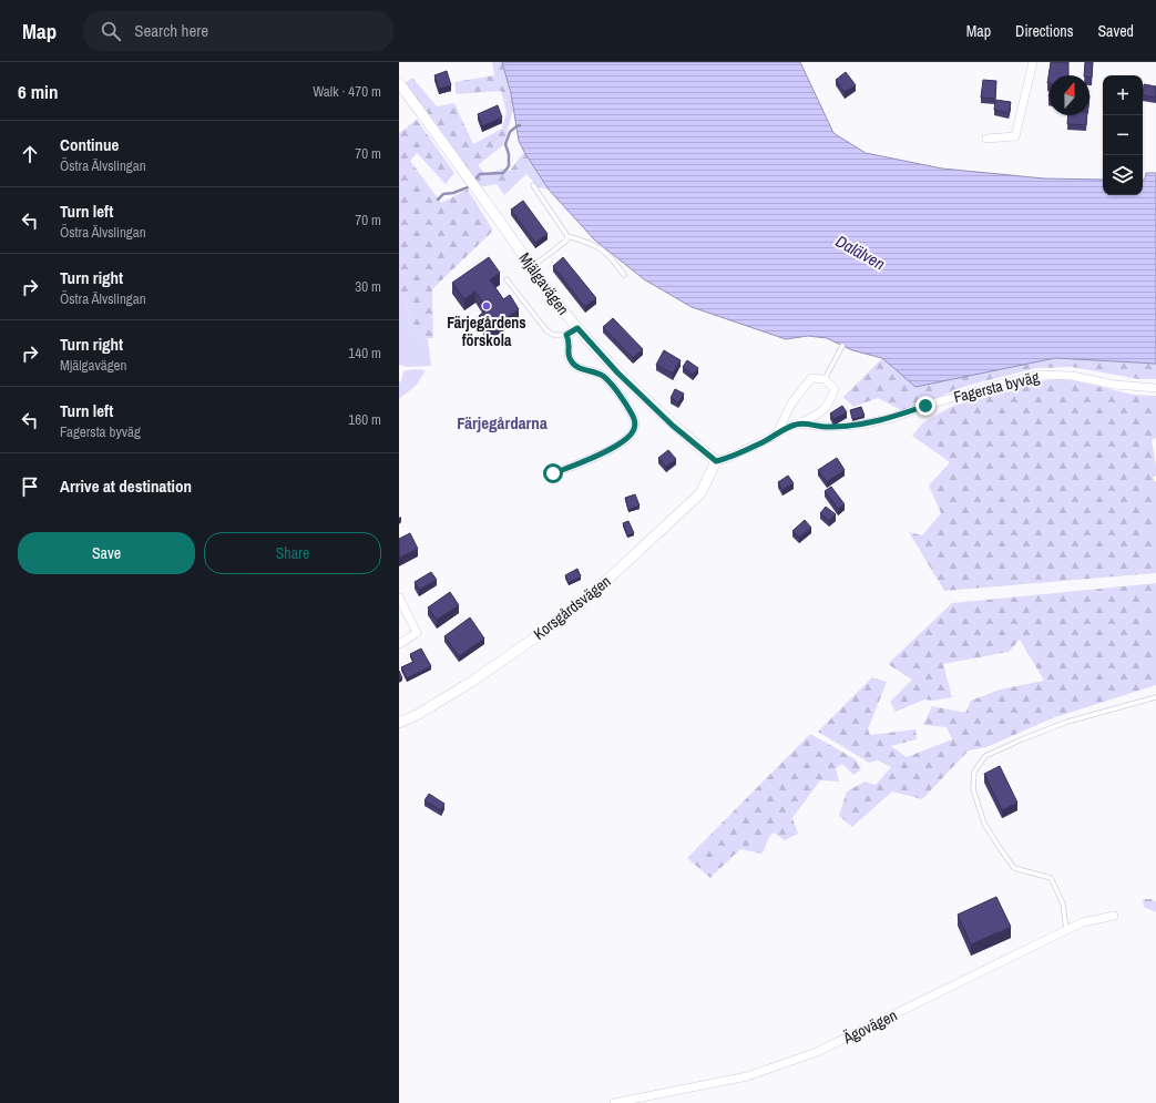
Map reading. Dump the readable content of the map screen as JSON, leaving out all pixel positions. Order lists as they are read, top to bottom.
{
  "streets": {
    "street": [
      "Mjälgavägen",
      "Fagersta byväg",
      "Korsgårdsvägen",
      "Ägovägen"
    ]
  },
  "crossings": [
    ["Mjälgavägen", "Korsgårdsvägen"]
  ],
  "districts": ["Färjegårdarna"],
  "water": ["Dalälven"],
  "places": ["Färjegårdens förskola"],
  "north": "top",
  "page": {
    "header": "Map",
    "search": "Search here",
    "nav": ["Map", "Directions", "Saved"],
    "heading": ["6 min", "Walk · 470 m"],
    "map_buttons": ["+", "−"],
    "list": [
      ["Continue", "Östra Älvslingan", "70 m"],
      ["Turn left", "Östra Älvslingan", "70 m"],
      ["Turn right", "Östra Älvslingan", "30 m"],
      ["Turn right", "Mjälgavägen", "140 m"],
      ["Turn left", "Fagersta byväg", "160 m"],
      "Arrive at destination"
    ],
    "buttons": ["Save", "Share"]
  }
}
